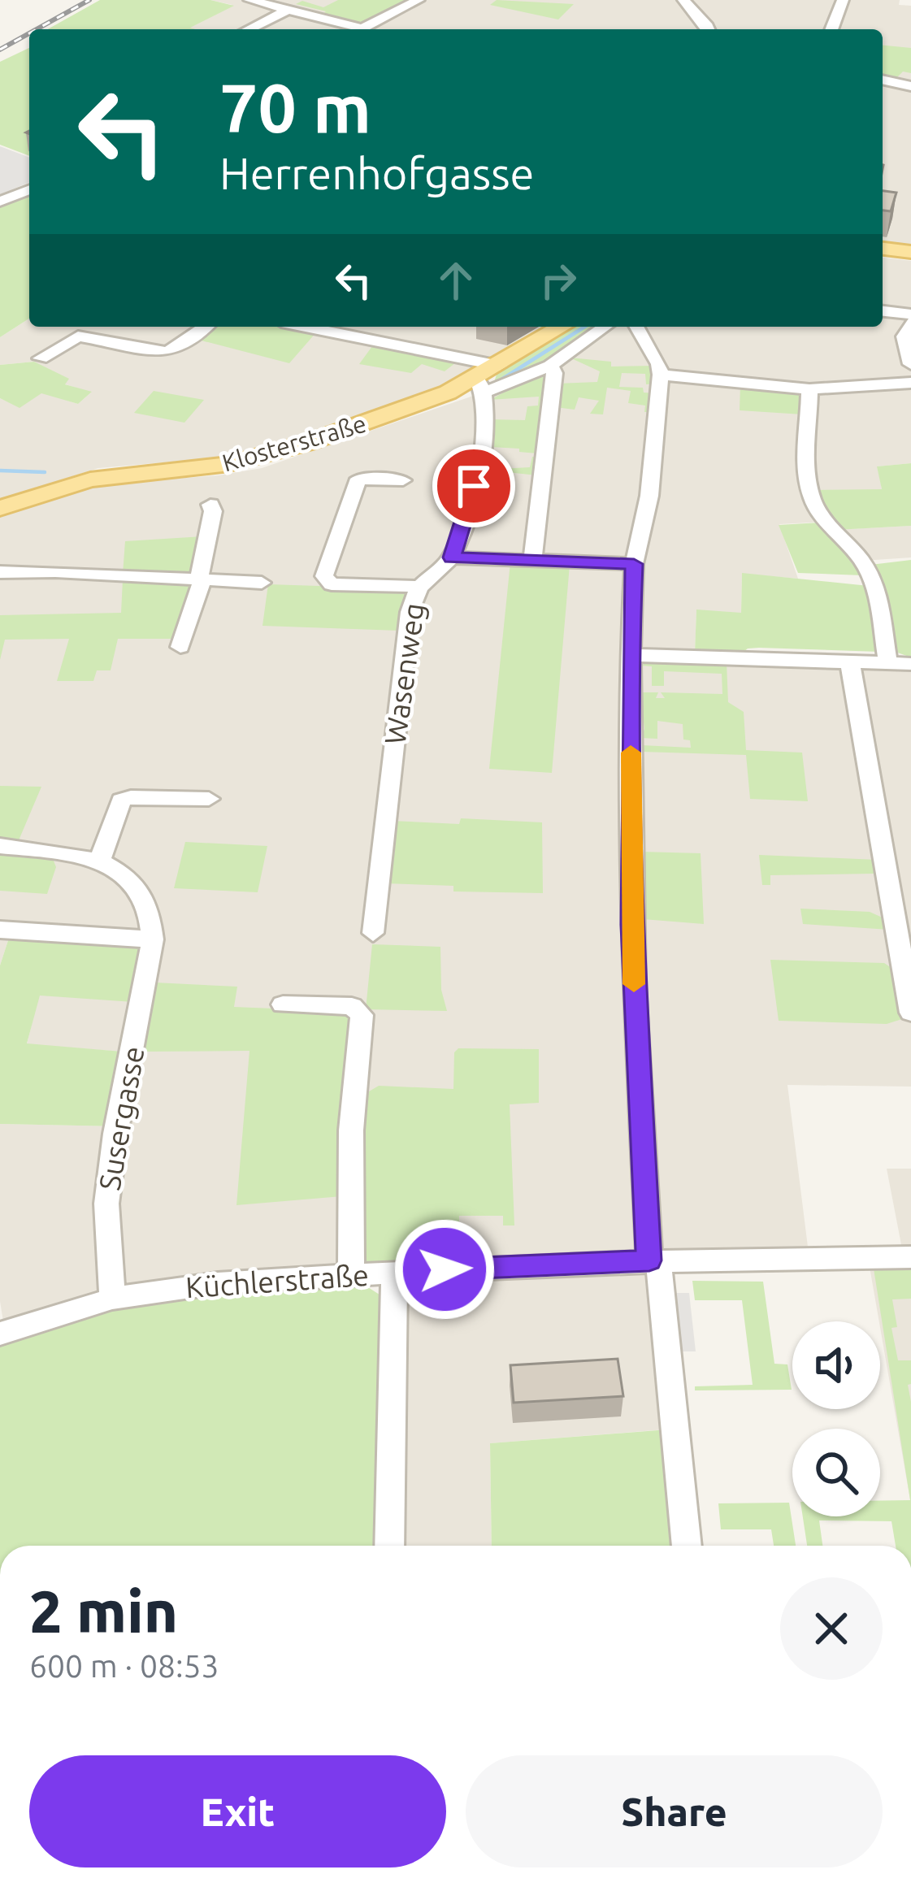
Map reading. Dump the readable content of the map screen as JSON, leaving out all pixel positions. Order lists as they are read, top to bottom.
{
  "streets": {
    "main road": ["Klosterstraße"],
    "street": ["Wasenweg", "Susergasse", "Küchlerstraße"]
  },
  "crossings": [
    ["Susergasse", "Küchlerstraße"]
  ],
  "page": {
    "turn": ["70 m", "Herrenhofgasse"],
    "heading": ["2 min", "600 m · 08:53"],
    "buttons": ["Exit", "Share"]
  }
}
